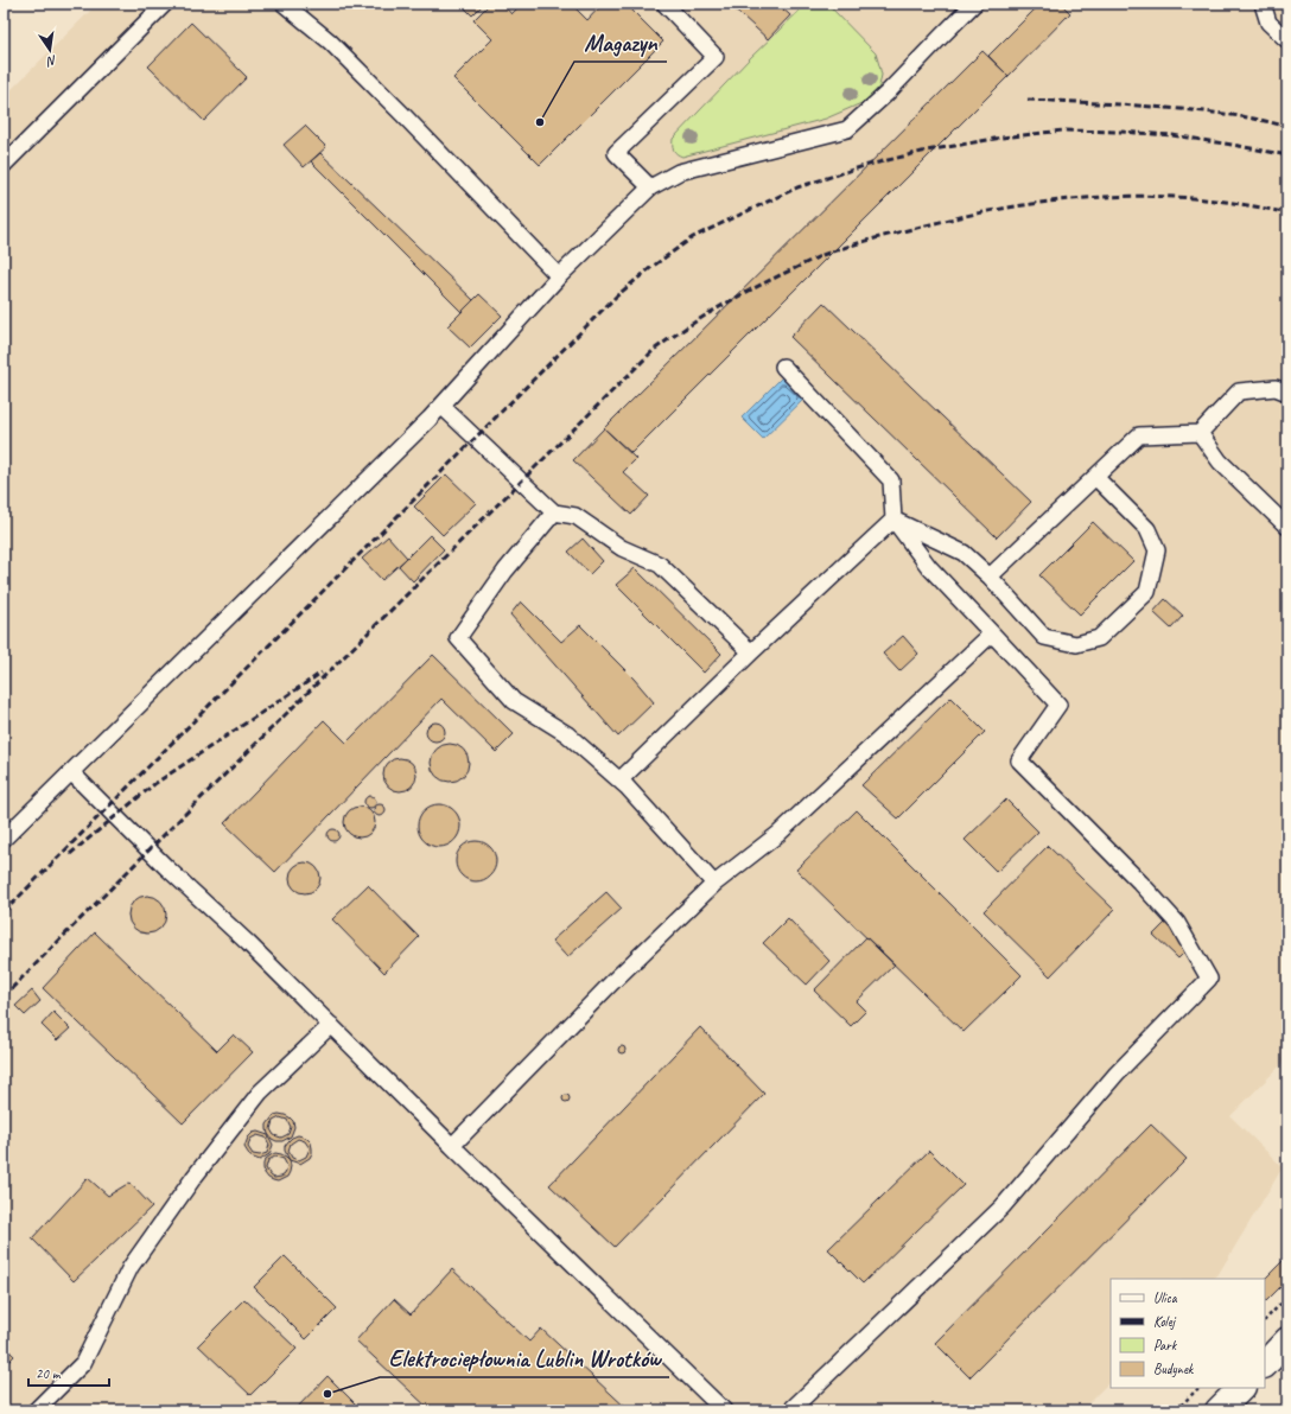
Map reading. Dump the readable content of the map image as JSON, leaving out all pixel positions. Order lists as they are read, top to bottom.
{
  "places": ["Magazyn", "Elektrociepłownia Lublin Wrotków"],
  "legend": [
    "Ulica",
    "Kolej",
    "Park",
    "Budynek"
  ],
  "scale_bar": "20 m",
  "north": "bottom"
}
